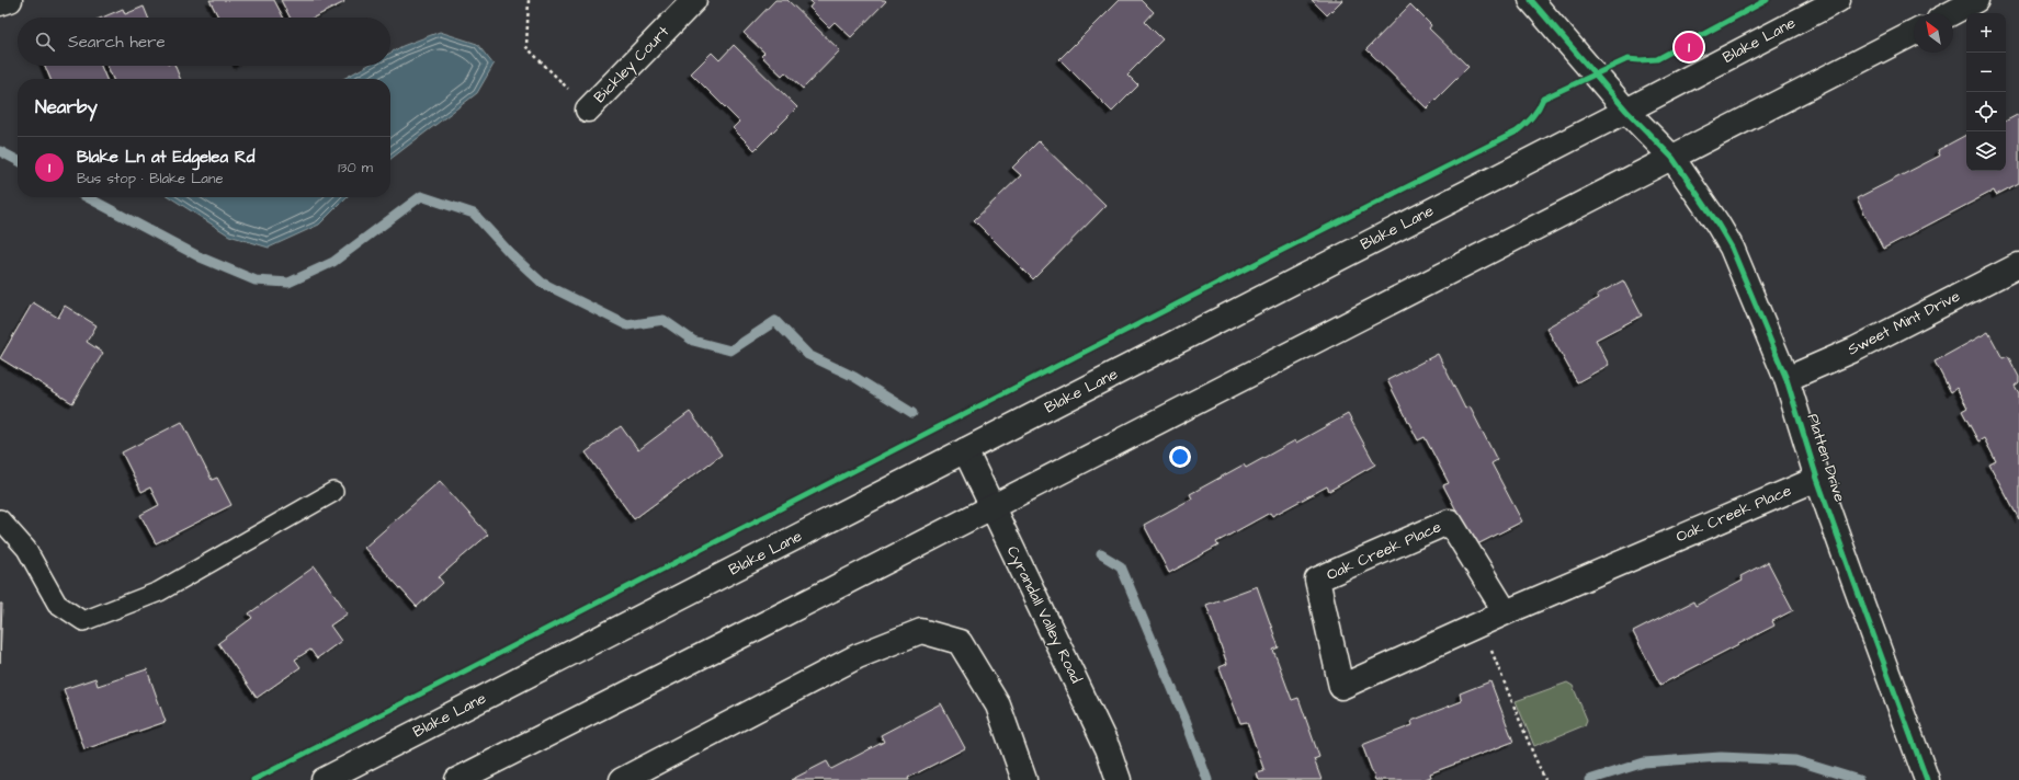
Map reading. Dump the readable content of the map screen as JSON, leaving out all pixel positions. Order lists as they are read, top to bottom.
{
  "streets": {
    "main road": [
      "Blake Lane",
      "Bickley Court",
      "Sweet Mint Drive",
      "Platten Drive",
      "Oak Creek Place",
      "Cyrandall Valley Road"
    ]
  },
  "crossings": [
    ["Blake Lane", "Platten Drive"],
    ["Blake Lane", "Cyrandall Valley Road"],
    ["Sweet Mint Drive", "Platten Drive"],
    ["Platten Drive", "Oak Creek Place"]
  ],
  "north": "top left",
  "page": {
    "map_buttons": ["+", "−"],
    "search": "Search here",
    "pins": "1",
    "heading": "Nearby",
    "list": [
      {
        "mark": "1",
        "name": "Blake Ln at Edgelea Rd",
        "note": "Bus stop · Blake Lane",
        "value": "130 m"
      }
    ]
  }
}
